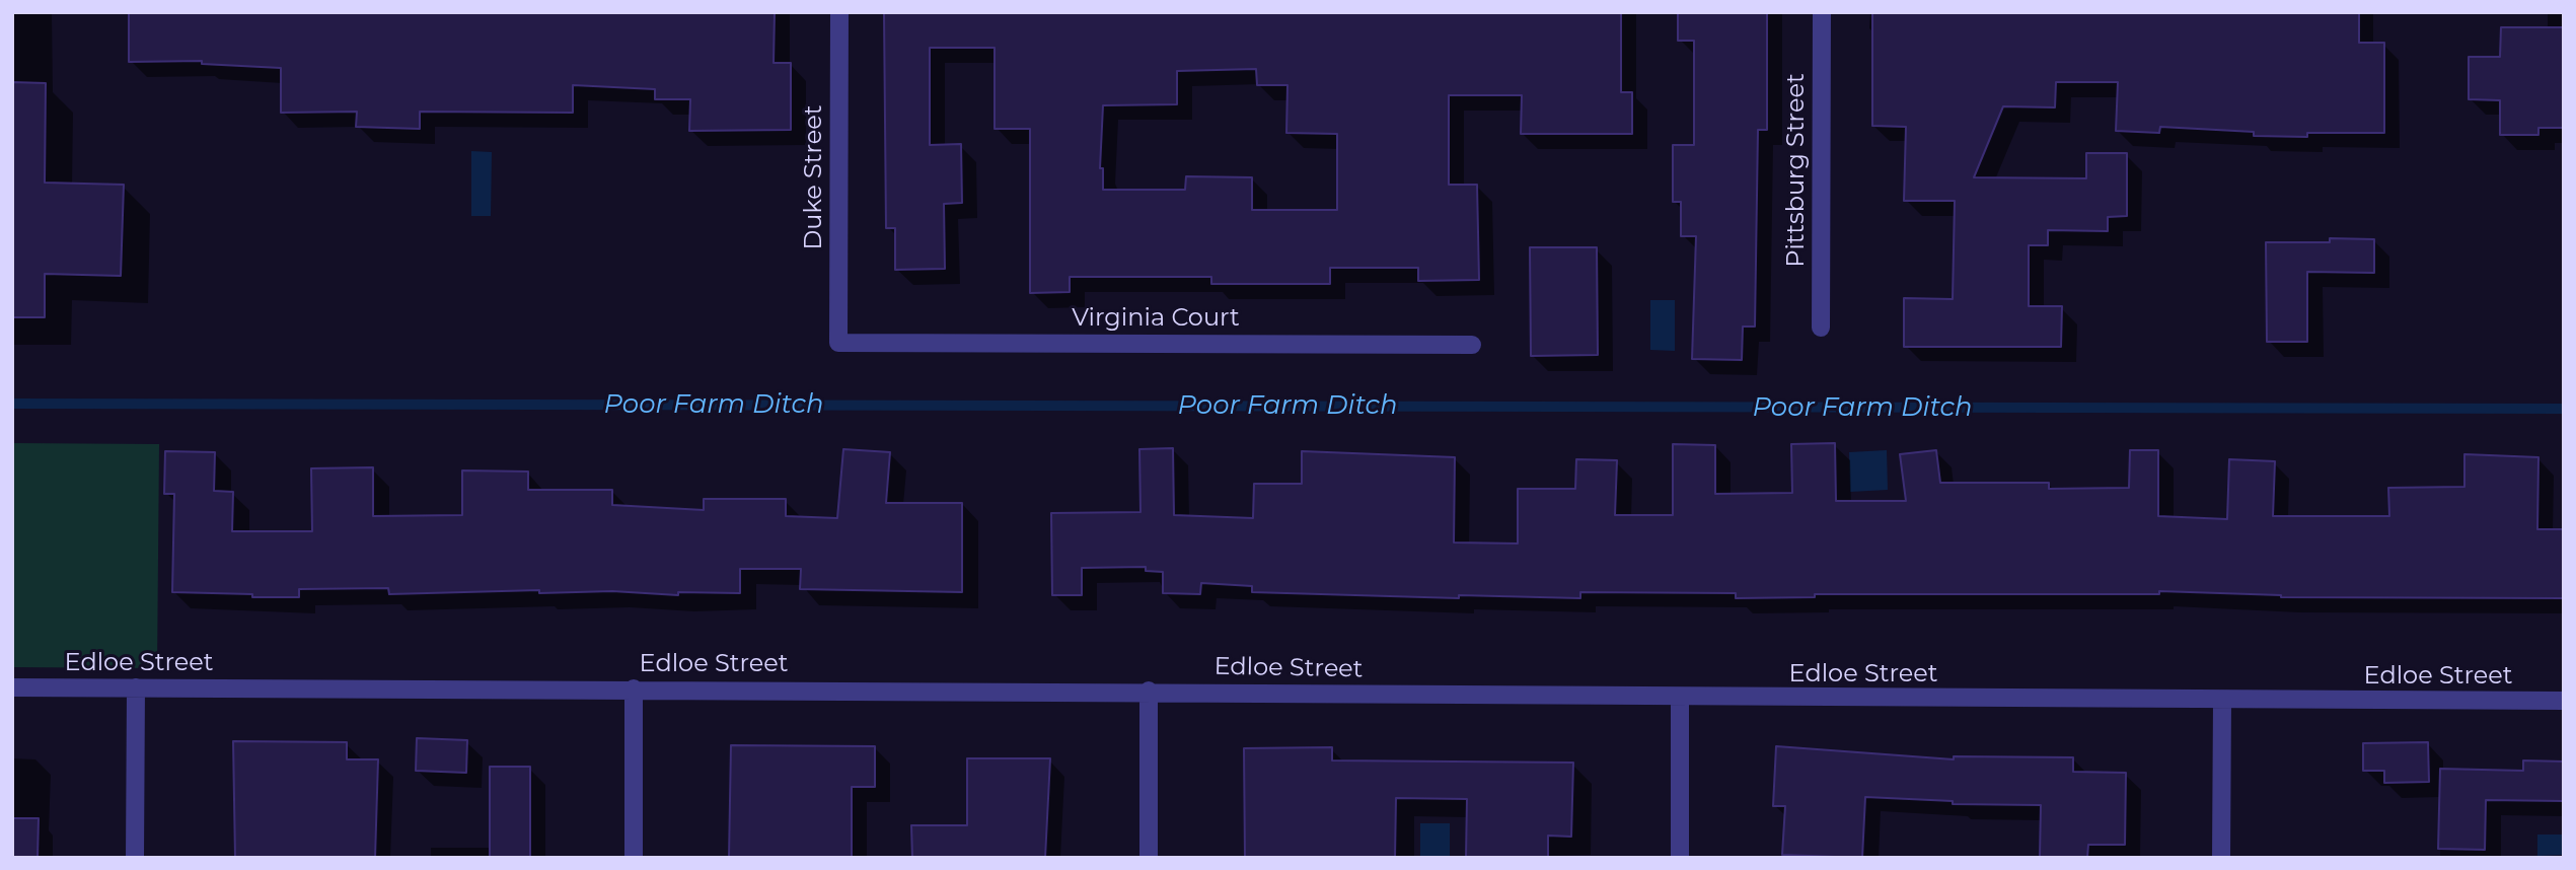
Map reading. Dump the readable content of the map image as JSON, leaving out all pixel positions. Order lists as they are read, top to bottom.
{
  "streets": {
    "street": [
      "Pittsburg Street",
      "Duke Street",
      "Virginia Court",
      "Edloe Street"
    ]
  },
  "crossings": [
    ["Duke Street", "Virginia Court"]
  ],
  "water": ["Poor Farm Ditch"]
}
